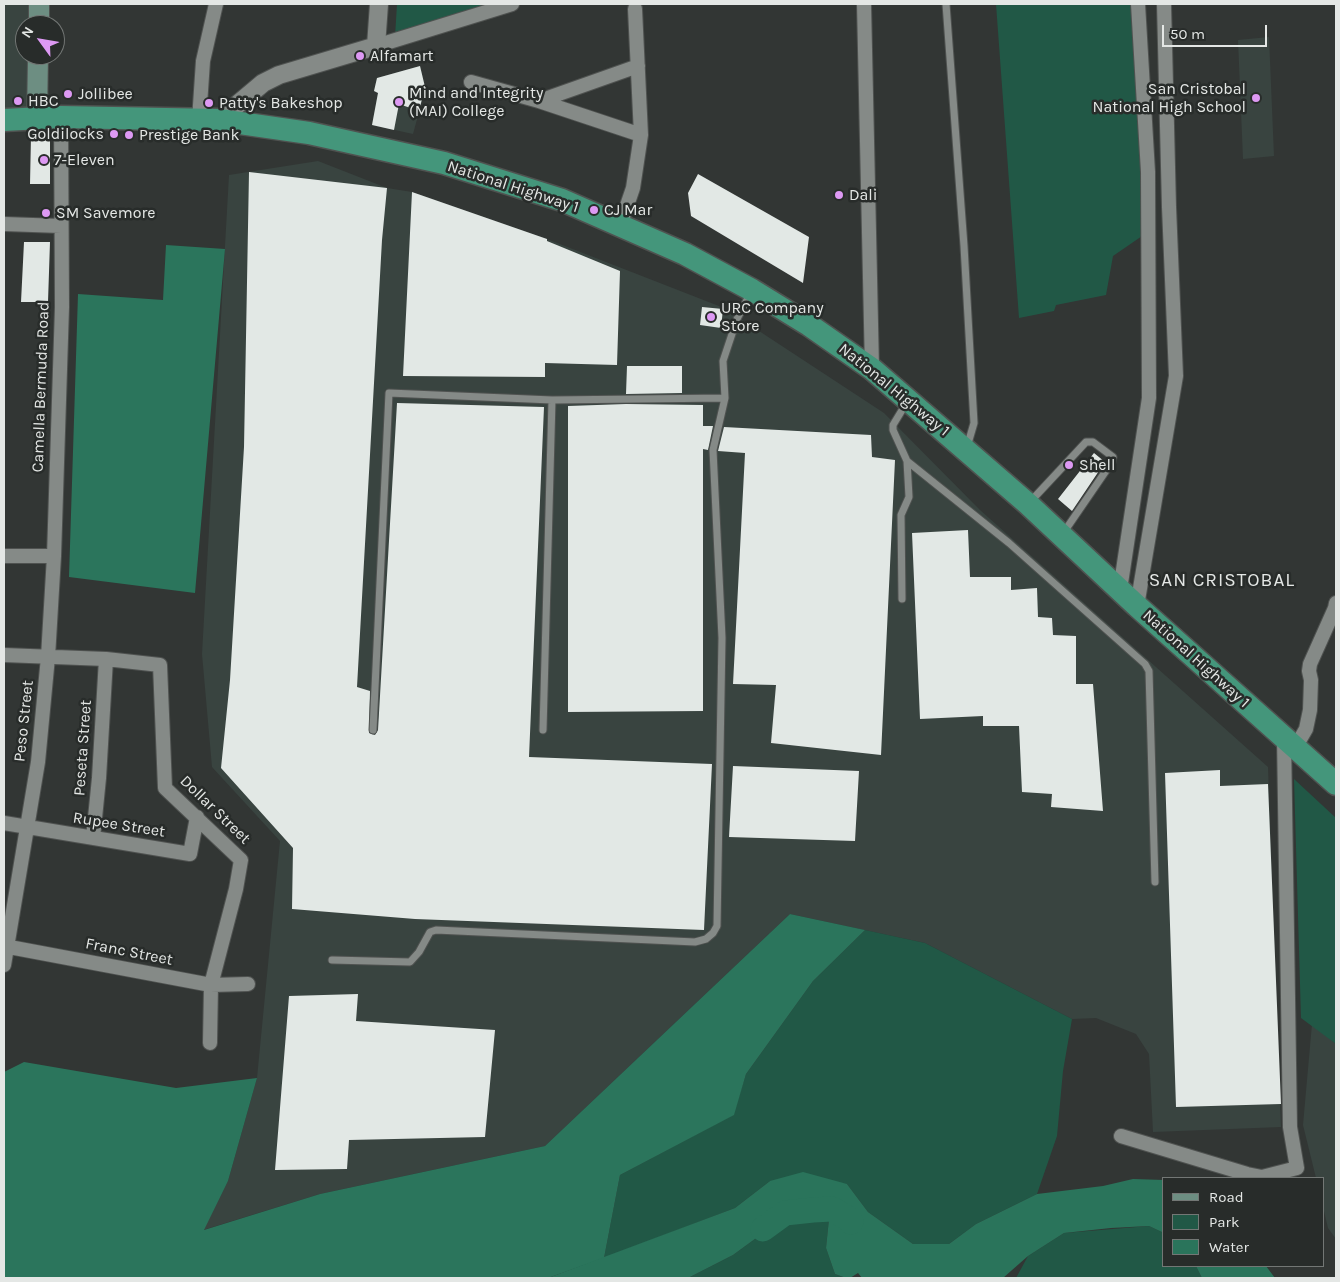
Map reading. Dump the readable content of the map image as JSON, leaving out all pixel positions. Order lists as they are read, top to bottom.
{
  "streets": {
    "highway": ["National Highway 1"],
    "street": [
      "Camella Bermuda Road",
      "Peso Street",
      "Peseta Street",
      "Dollar Street",
      "Rupee Street",
      "Franc Street"
    ]
  },
  "crossings": [
    ["National Highway 1", "Camella Bermuda Road"],
    ["Camella Bermuda Road", "Peso Street"],
    ["Camella Bermuda Road", "Dollar Street"],
    ["Peso Street", "Dollar Street"],
    ["Peso Street", "Rupee Street"],
    ["Peso Street", "Franc Street"],
    ["Peseta Street", "Dollar Street"],
    ["Peseta Street", "Rupee Street"],
    ["Dollar Street", "Rupee Street"],
    ["Dollar Street", "Franc Street"]
  ],
  "districts": ["SAN CRISTOBAL"],
  "places": [
    "Alfamart",
    "Jollibee",
    "San Cristobal National High School",
    "HBC",
    "Mind and Integrity (MAI) College",
    "Patty's Bakeshop",
    "Goldilocks",
    "Prestige Bank",
    "7-Eleven",
    "Dali",
    "CJ Mar",
    "SM Savemore",
    "URC Company Store",
    "Shell"
  ],
  "legend": ["Road", "Park", "Water"],
  "scale_bar": "50 m",
  "north": "top left"
}
